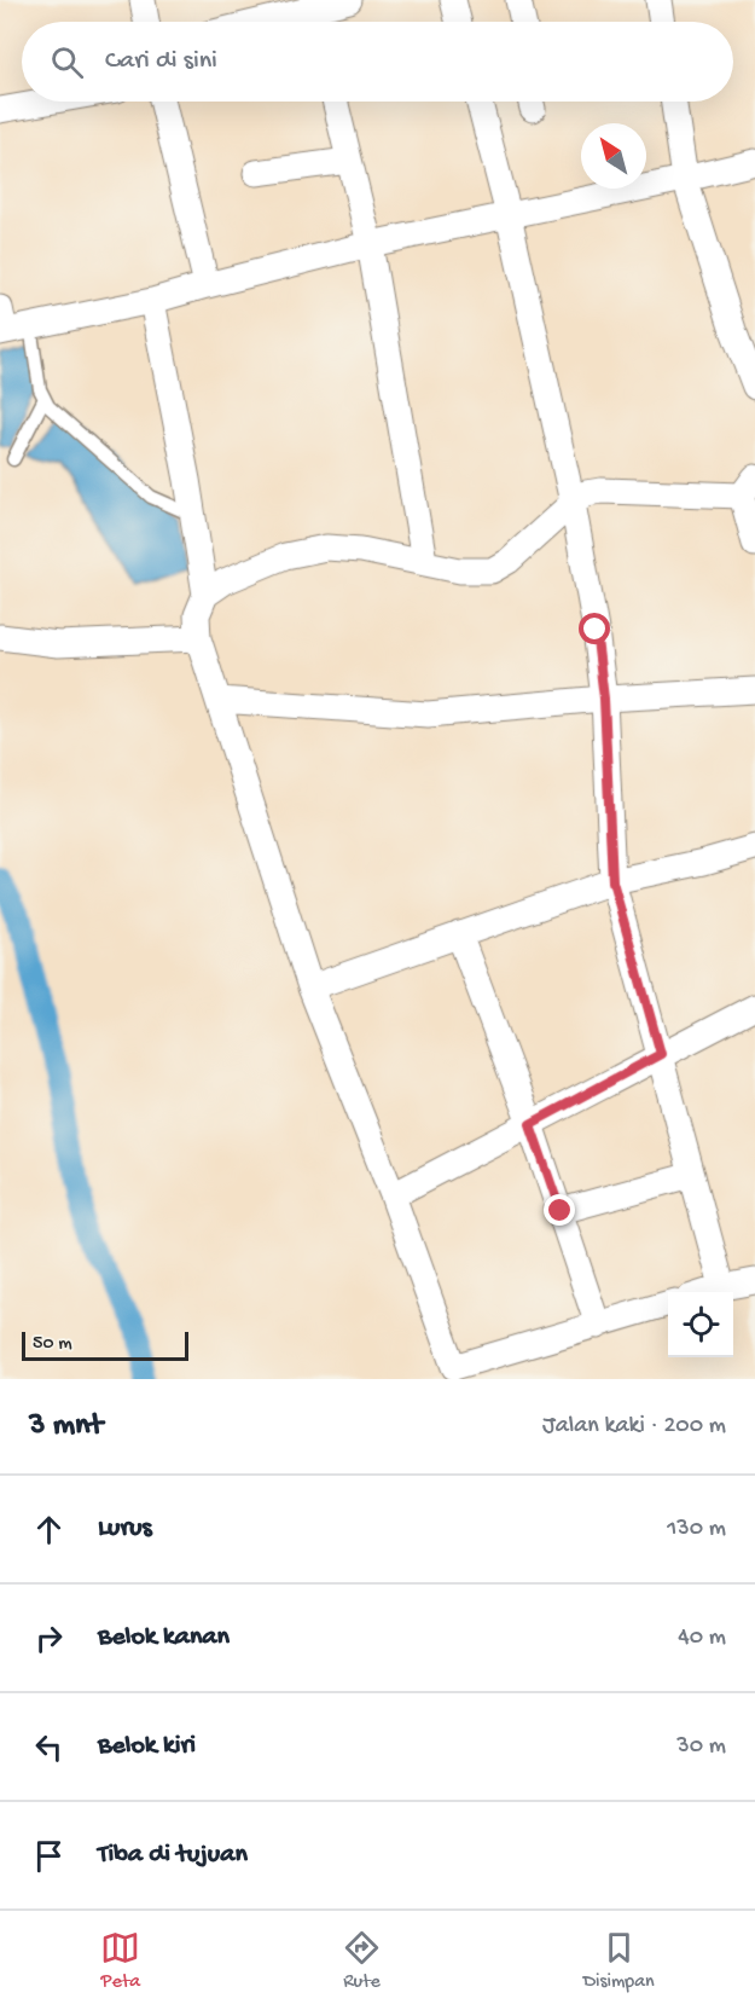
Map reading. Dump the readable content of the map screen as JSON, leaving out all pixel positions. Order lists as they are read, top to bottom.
{
  "scale_bar": "50 m",
  "north": "top left",
  "page": {
    "search": "Cari di sini",
    "scale": "50 m",
    "heading": ["3 mnt", "Jalan kaki · 200 m"],
    "list": [
      ["Lurus", "130 m"],
      ["Belok kanan", "40 m"],
      ["Belok kiri", "30 m"],
      "Tiba di tujuan"
    ],
    "nav": ["Peta", "Rute", "Disimpan"]
  }
}
